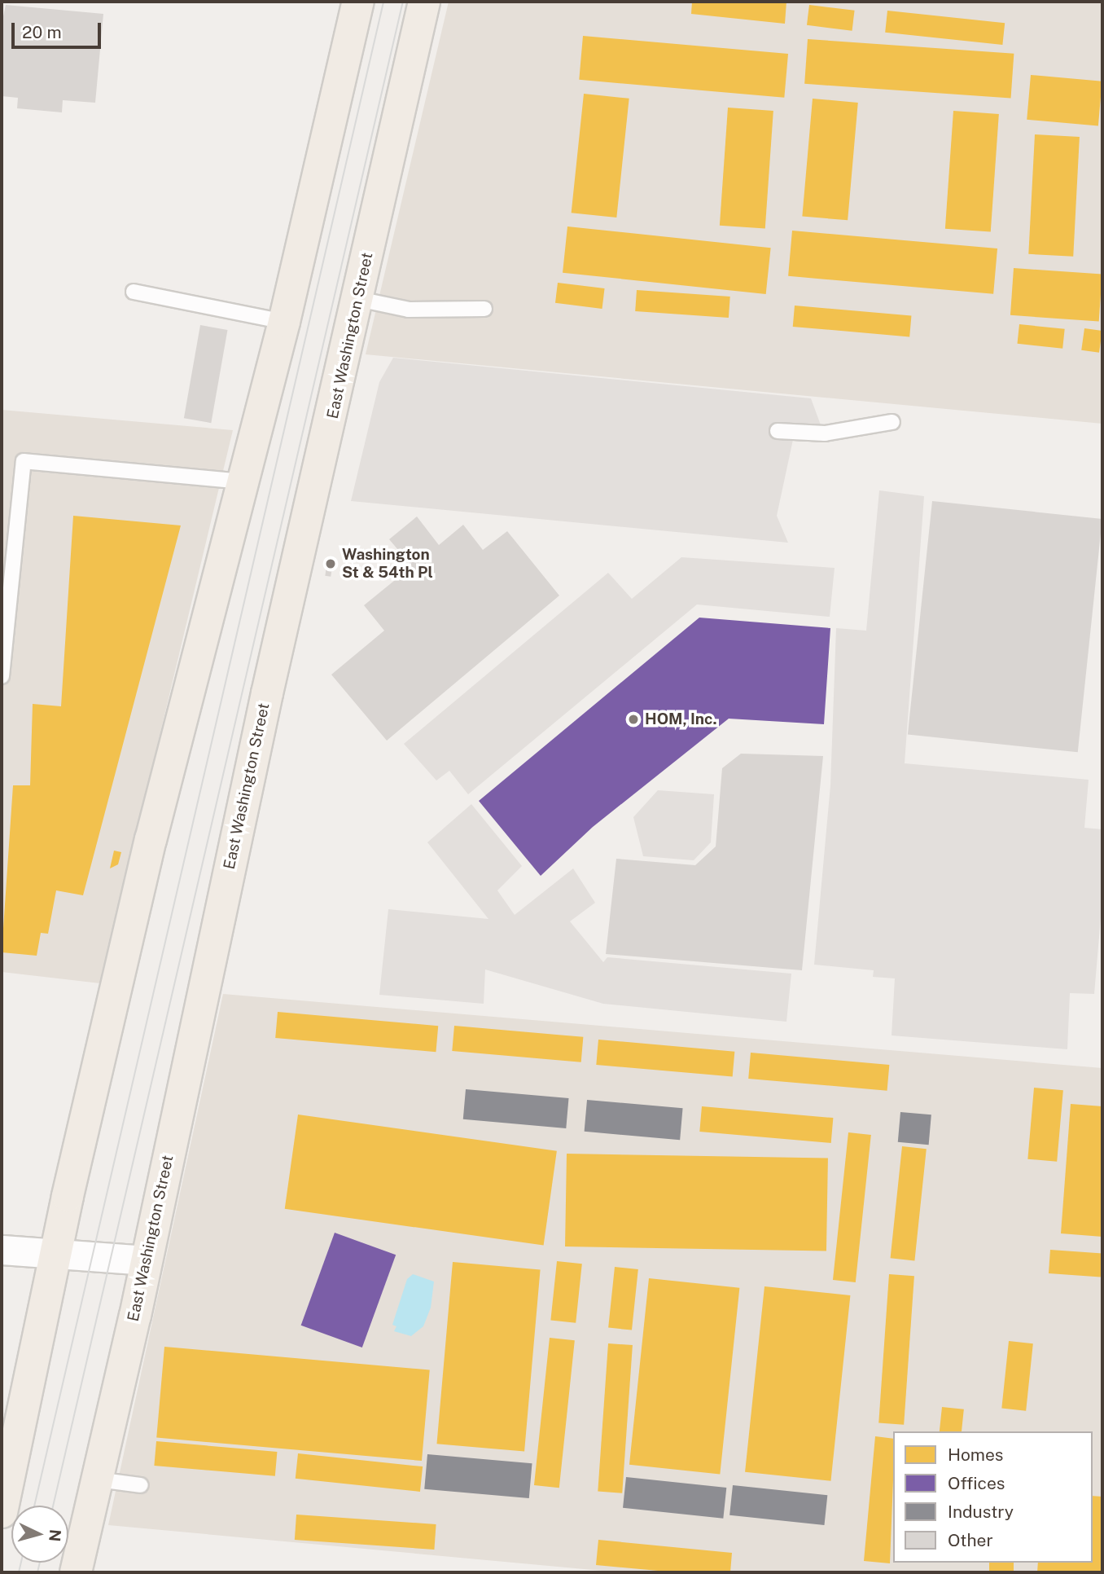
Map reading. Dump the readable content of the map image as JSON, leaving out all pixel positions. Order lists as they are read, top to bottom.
{
  "streets": {
    "main road": ["East Washington Street"]
  },
  "places": ["Washington St & 54th Pl", "HOM, Inc."],
  "legend": [
    "Homes",
    "Offices",
    "Industry",
    "Other"
  ],
  "scale_bar": "20 m",
  "north": "right"
}
